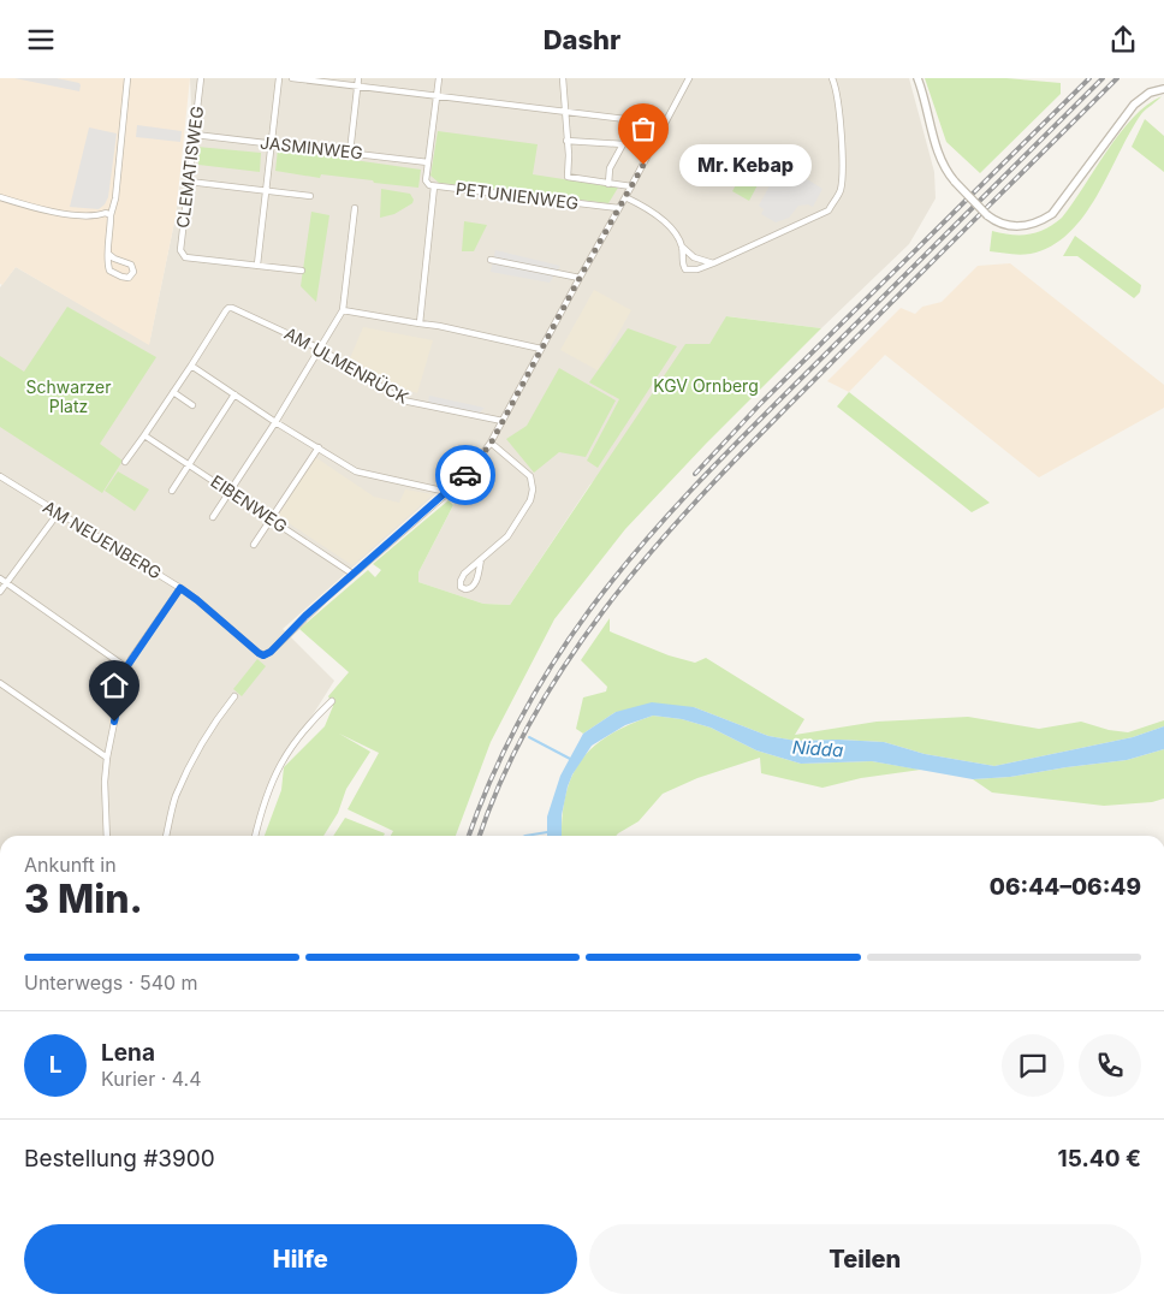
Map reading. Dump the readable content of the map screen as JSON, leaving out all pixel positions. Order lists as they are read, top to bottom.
{
  "streets": {
    "street": [
      "JASMINWEG",
      "CLEMATISWEG",
      "PETUNIENWEG",
      "AM ULMENRÜCK",
      "EIBENWEG",
      "AM NEUENBERG"
    ]
  },
  "crossings": [
    ["JASMINWEG", "CLEMATISWEG"],
    ["JASMINWEG", "PETUNIENWEG"],
    ["EIBENWEG", "AM NEUENBERG"]
  ],
  "water": ["Nidda"],
  "parks": ["KGV Ornberg", "Schwarzer Platz"],
  "places": ["Mr. Kebap"],
  "page": {
    "header": "Dashr",
    "bubble": "Mr. Kebap",
    "heading": ["3 Min.", "Ankunft in", "06:44–06:49"],
    "panel": [
      "Lena",
      "Kurier · 4.4",
      "Bestellung #3900",
      "15.40 €"
    ],
    "bar": "Unterwegs · 540 m",
    "round": "L",
    "buttons": ["Hilfe", "Teilen"]
  }
}
